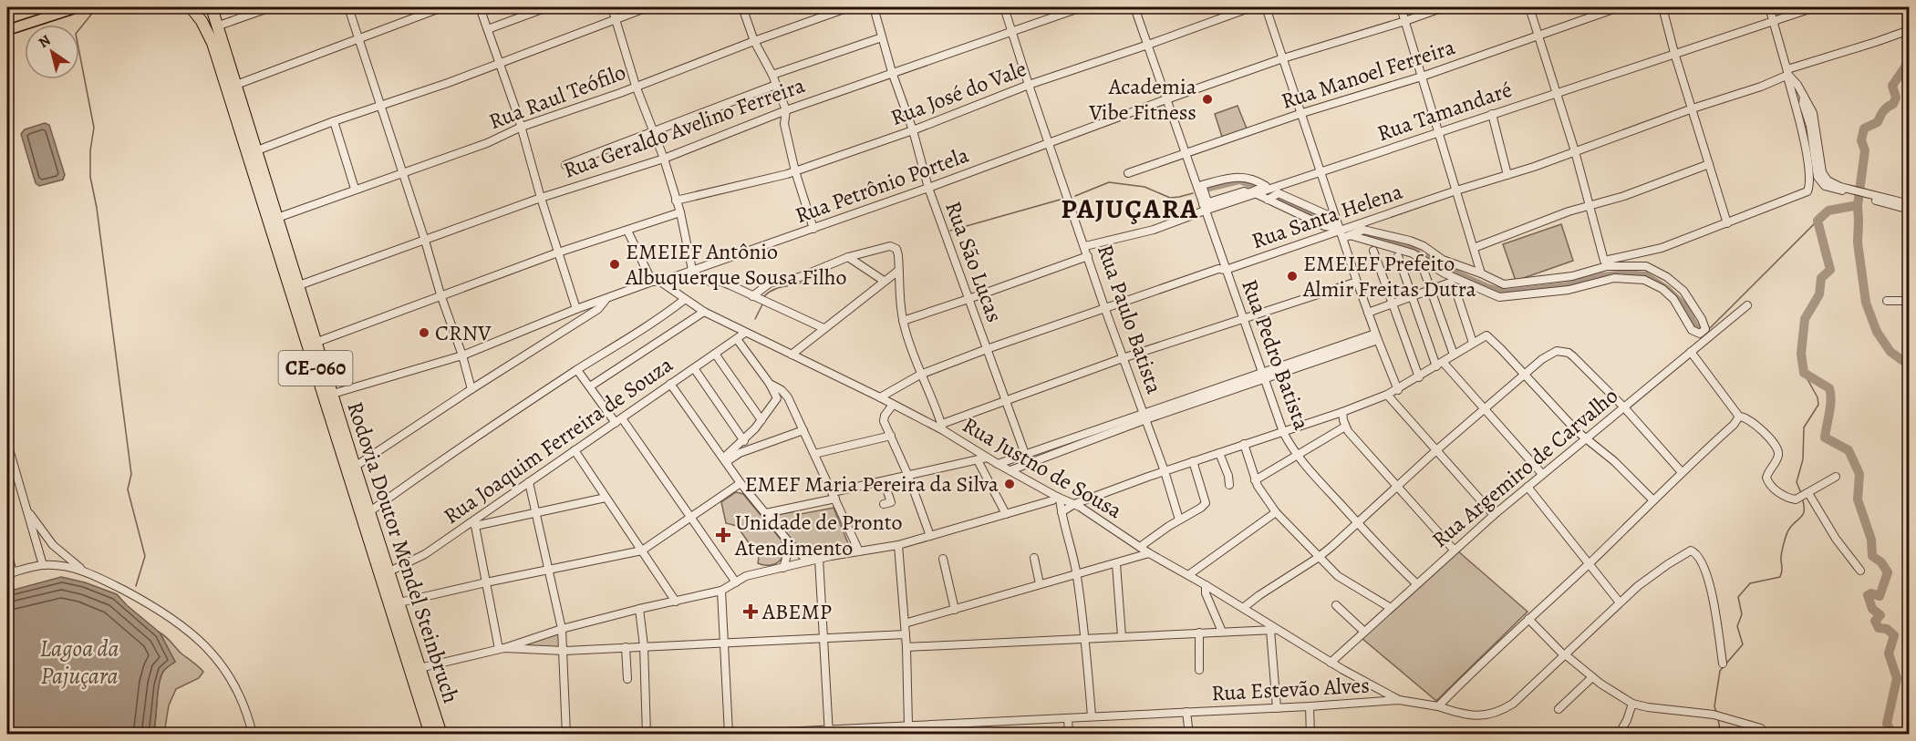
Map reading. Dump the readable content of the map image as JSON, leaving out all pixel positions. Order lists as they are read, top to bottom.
{
  "streets": {
    "highway": ["CE-060", "Rodovia Doutor Mendel Steinbruch"],
    "street": [
      "Rua Manoel Ferreira",
      "Rua José do Vale",
      "Rua Raul Teófilo",
      "Rua Tamandaré",
      "Rua Geraldo Avelino Ferreira",
      "Rua Petrônio Portela",
      "Rua Santa Helena",
      "Rua São Lucas",
      "Rua Paulo Batista",
      "Rua Pedro Batista",
      "Rua Joaquim Ferreira de Souza",
      "Rua Justno de Sousa",
      "Rua Argemiro de Carvalho",
      "Rua Estevão Alves"
    ]
  },
  "crossings": [
    ["Rua Manoel Ferreira", "Rua Pedro Batista"],
    ["Rua José do Vale", "Rua São Lucas"],
    ["Rua José do Vale", "Rua Paulo Batista"],
    ["Rua José do Vale", "Rua Pedro Batista"],
    ["Rua Raul Teófilo", "Rodovia Doutor Mendel Steinbruch"],
    ["Rua Tamandaré", "Rua Paulo Batista"],
    ["Rua Tamandaré", "Rua Pedro Batista"],
    ["Rua Geraldo Avelino Ferreira", "Rua São Lucas"],
    ["Rua Geraldo Avelino Ferreira", "Rua Paulo Batista"],
    ["Rua Geraldo Avelino Ferreira", "Rodovia Doutor Mendel Steinbruch"],
    ["Rua Petrônio Portela", "Rua São Lucas"],
    ["Rua Petrônio Portela", "Rua Paulo Batista"],
    ["Rua Petrônio Portela", "Rua Pedro Batista"],
    ["Rua Petrônio Portela", "Rua Justno de Sousa"],
    ["Rua Petrônio Portela", "Rodovia Doutor Mendel Steinbruch"],
    ["Rua Santa Helena", "Rua São Lucas"],
    ["Rua Santa Helena", "Rua Paulo Batista"],
    ["Rua Santa Helena", "Rua Pedro Batista"],
    ["Rua Santa Helena", "Rua Justno de Sousa"],
    ["Rua Pedro Batista", "Rua Argemiro de Carvalho"],
    ["Rua Joaquim Ferreira de Souza", "Rua Justno de Sousa"],
    ["Rua Joaquim Ferreira de Souza", "Rodovia Doutor Mendel Steinbruch"],
    ["Rua Justno de Sousa", "Rua Argemiro de Carvalho"],
    ["Rua Justno de Sousa", "Rua Estevão Alves"]
  ],
  "districts": ["PAJUÇARA"],
  "water": ["Lagoa da Pajuçara"],
  "places": {
    "other": [
      "Academia Vibe Fitness",
      "EMEIEF Antônio Albuquerque Sousa Filho",
      "EMEIEF Prefeito Almir Freitas Dutra",
      "CRNV",
      "EMEF Maria Pereira da Silva"
    ],
    "health": ["Unidade de Pronto Atendimento", "ABEMP"]
  },
  "north": "top left"
}
